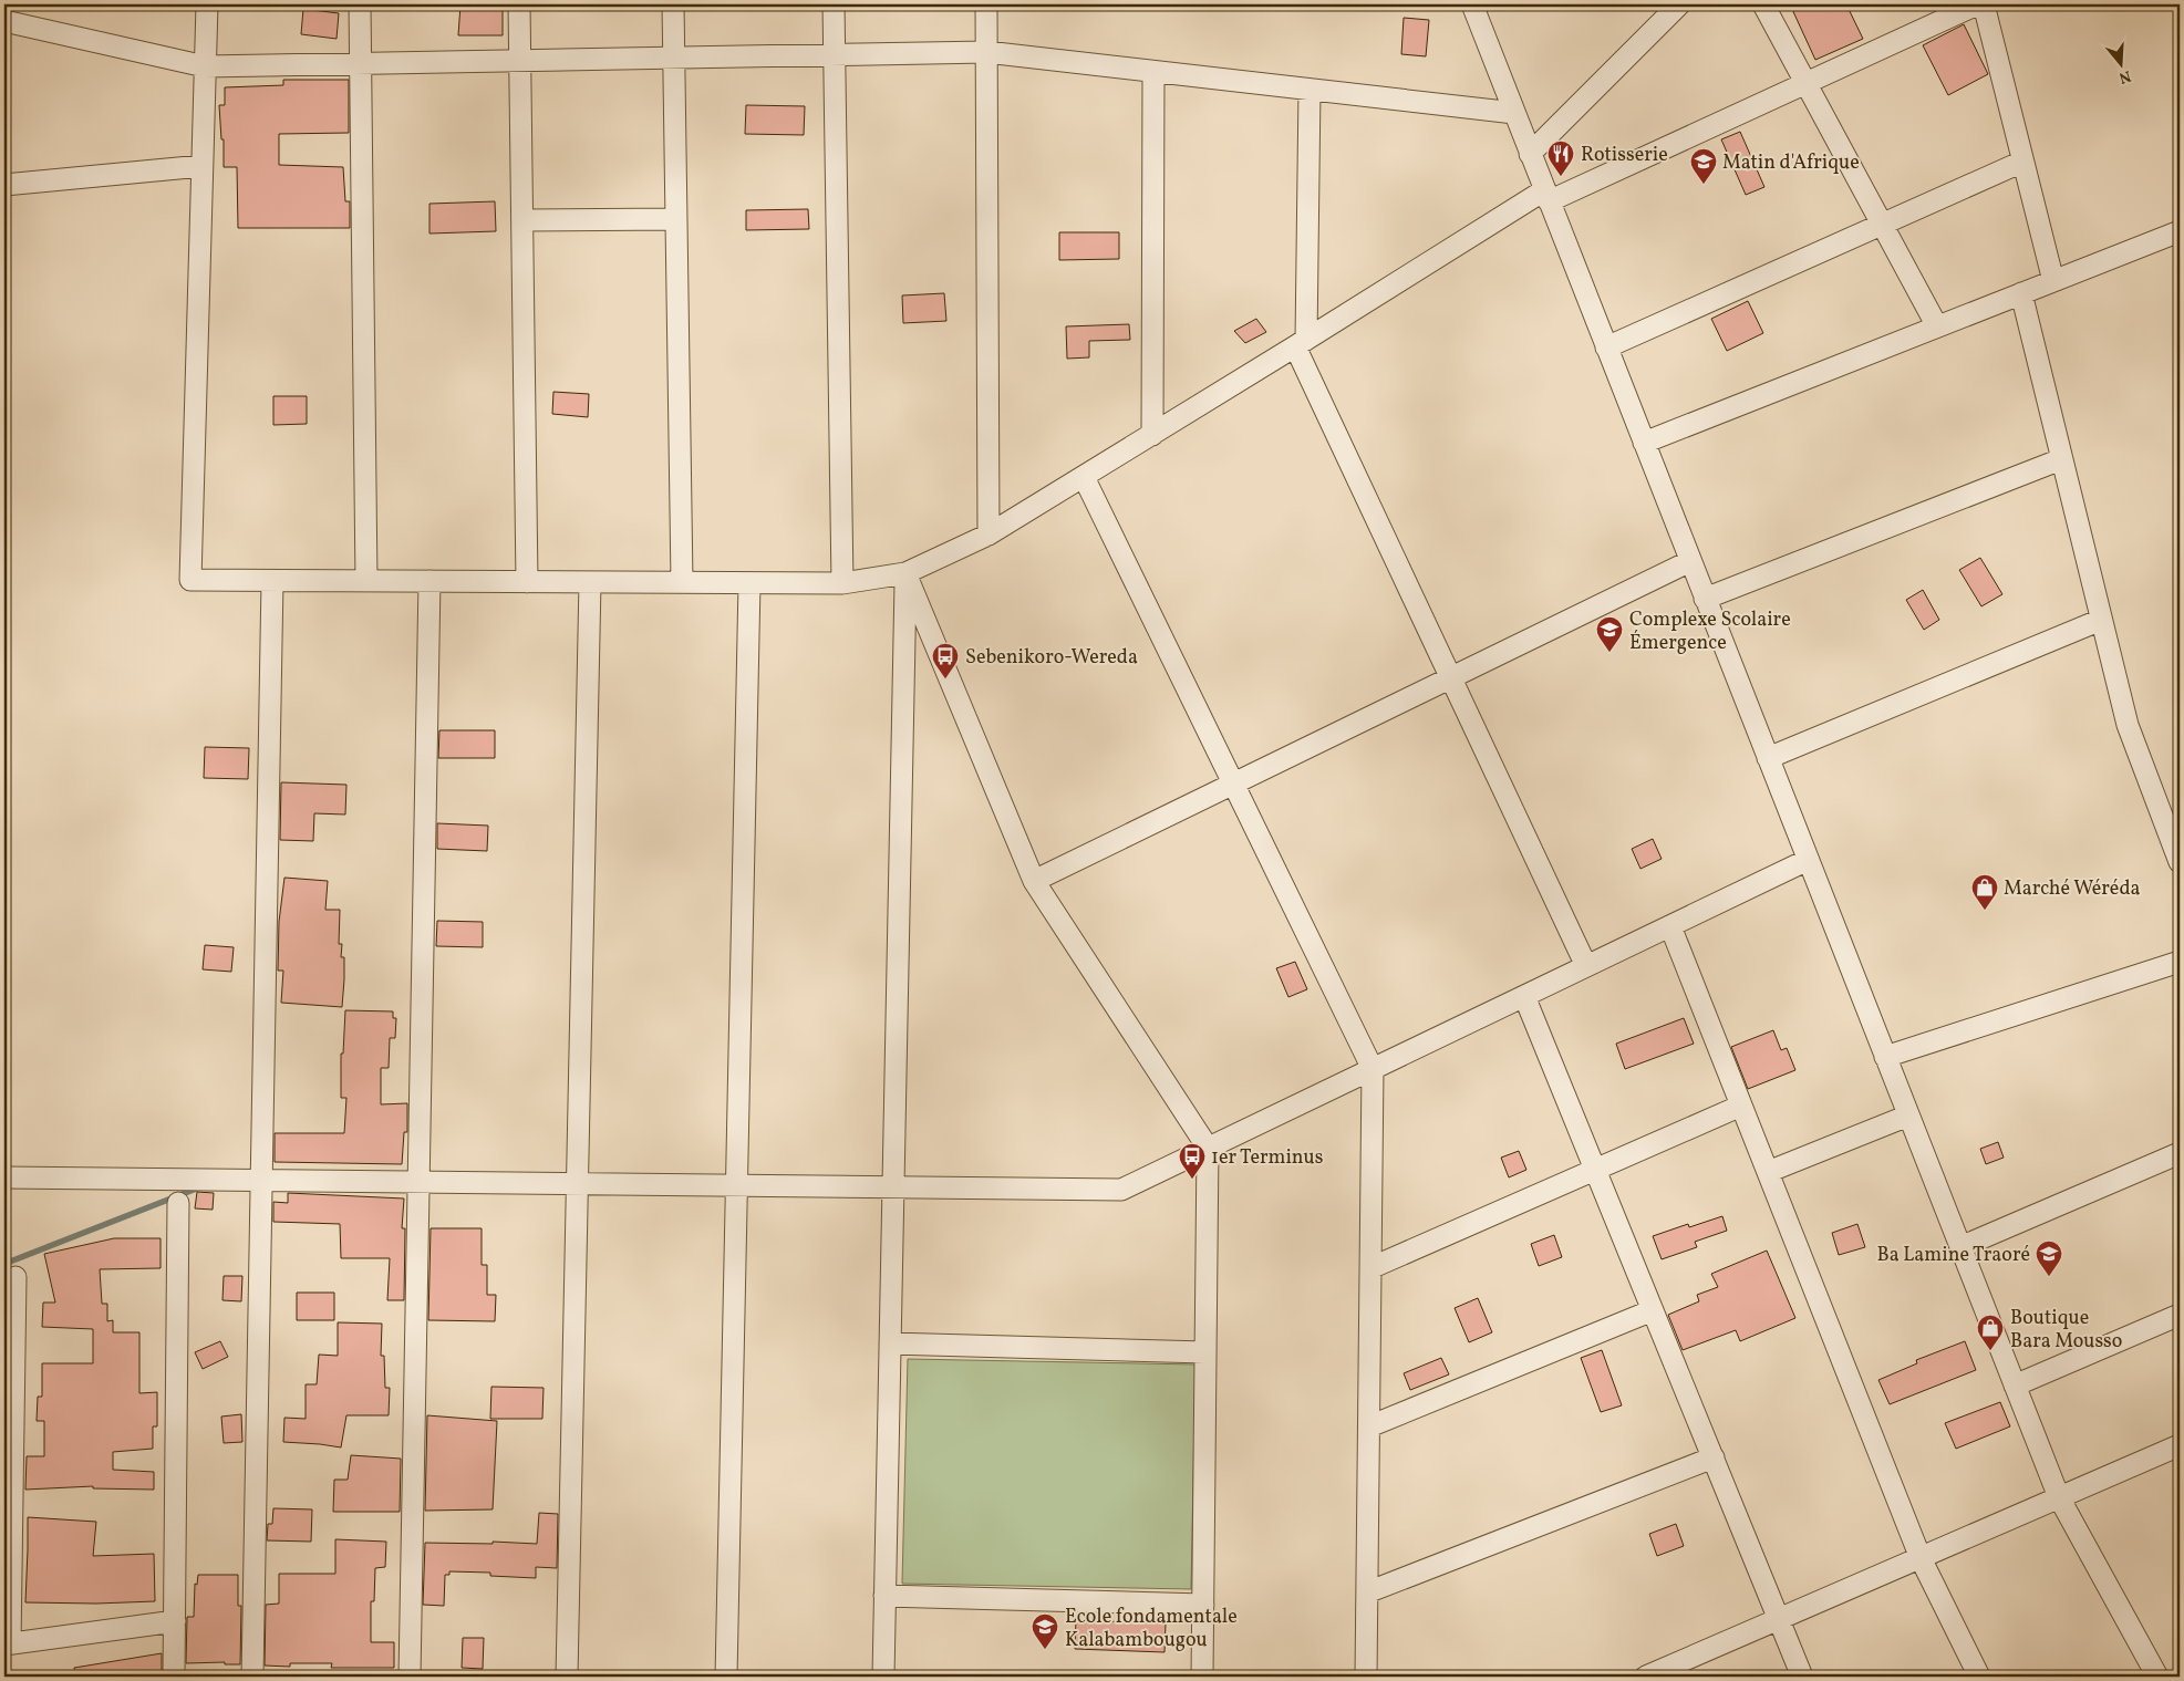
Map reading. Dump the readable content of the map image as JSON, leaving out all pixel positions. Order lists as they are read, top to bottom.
{
  "places": {
    "restaurant": ["Rotisserie"],
    "school or university": [
      "Matin d'Afrique",
      "Complexe Scolaire Émergence",
      "Ba Lamine Traoré",
      "Ecole fondamentale Kalabambougou"
    ],
    "bus stop": ["Sebenikoro-Wereda", "1er Terminus"],
    "shop": ["Marché Wéréda", "Boutique Bara Mousso"]
  },
  "north": "bottom"
}
